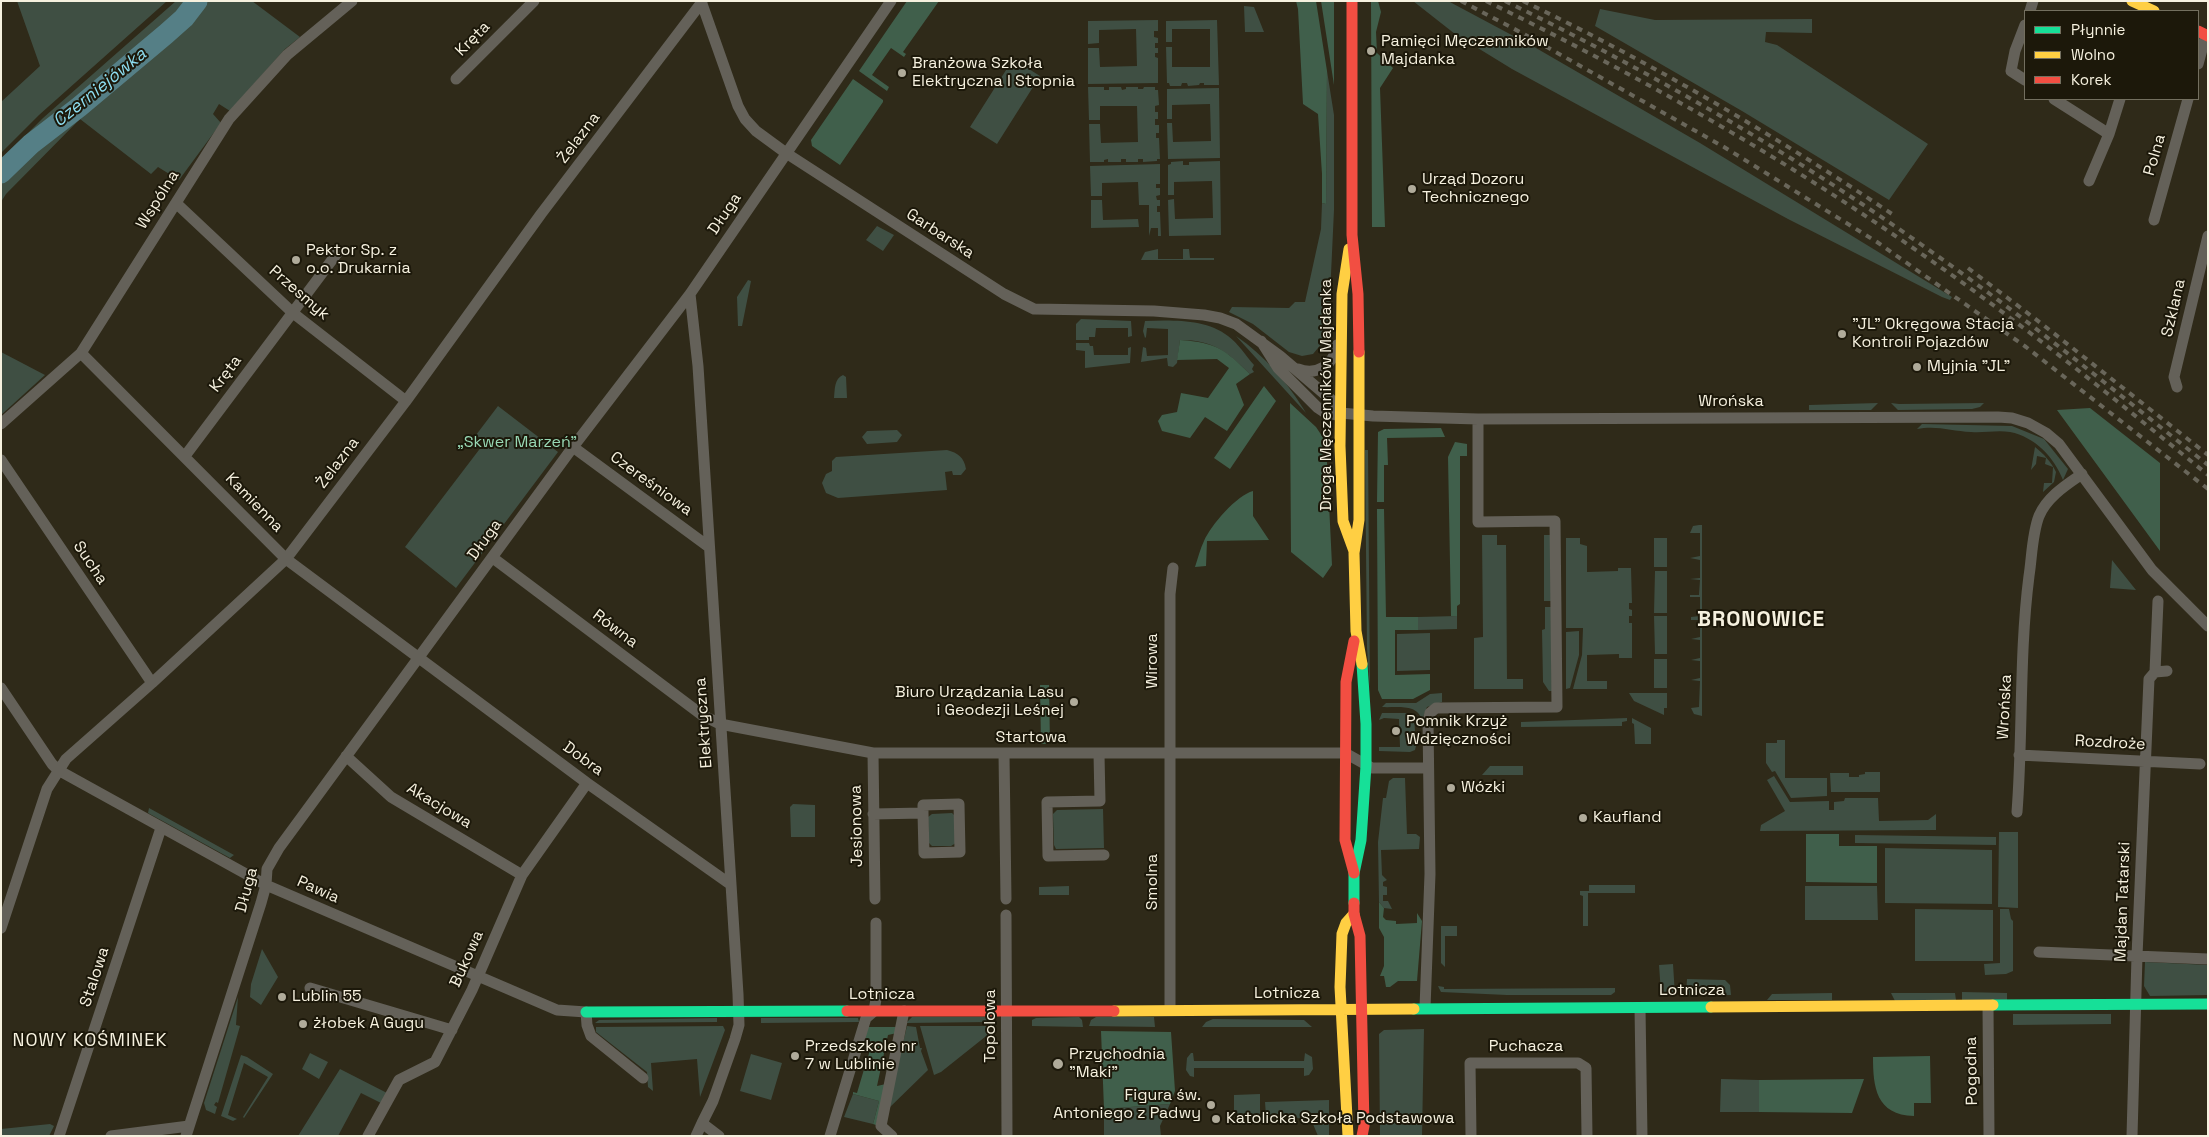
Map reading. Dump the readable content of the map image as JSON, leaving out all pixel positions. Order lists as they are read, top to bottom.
{
  "streets": {
    "street": [
      "Kręta",
      "Żelazna",
      "Polna",
      "Wspólna",
      "Długa",
      "Garbarska",
      "Przesmyk",
      "Szklana",
      "Droga Męczenników Majdanka",
      "Wrońska",
      "Czereśniowa",
      "Kamienna",
      "Sucha",
      "Równa",
      "Wirowa",
      "Elektryczna",
      "Startowa",
      "Rozdroże",
      "Dobra",
      "Akacjowa",
      "Jesionowa",
      "Smolna",
      "Pawia",
      "Majdan Tatarski",
      "Bukowa",
      "Stalowa",
      "Lotnicza",
      "Topolowa",
      "Puchacza",
      "Pogodna"
    ]
  },
  "crossings": [
    ["Kręta", "Przesmyk"],
    ["Kręta", "Kamienna"],
    ["Żelazna", "Garbarska"],
    ["Żelazna", "Przesmyk"],
    ["Żelazna", "Kamienna"],
    ["Żelazna", "Sucha"],
    ["Żelazna", "Pawia"],
    ["Wspólna", "Przesmyk"],
    ["Wspólna", "Kamienna"],
    ["Długa", "Garbarska"],
    ["Długa", "Czereśniowa"],
    ["Długa", "Kamienna"],
    ["Długa", "Równa"],
    ["Długa", "Elektryczna"],
    ["Długa", "Dobra"],
    ["Długa", "Akacjowa"],
    ["Długa", "Pawia"],
    ["Garbarska", "Droga Męczenników Majdanka"],
    ["Garbarska", "Wrońska"],
    ["Droga Męczenników Majdanka", "Wrońska"],
    ["Droga Męczenników Majdanka", "Startowa"],
    ["Droga Męczenników Majdanka", "Lotnicza"],
    ["Wrońska", "Rozdroże"],
    ["Czereśniowa", "Elektryczna"],
    ["Kamienna", "Dobra"],
    ["Równa", "Elektryczna"],
    ["Równa", "Startowa"],
    ["Wirowa", "Startowa"],
    ["Wirowa", "Smolna"],
    ["Elektryczna", "Startowa"],
    ["Elektryczna", "Dobra"],
    ["Elektryczna", "Lotnicza"],
    ["Startowa", "Jesionowa"],
    ["Startowa", "Smolna"],
    ["Rozdroże", "Majdan Tatarski"],
    ["Dobra", "Bukowa"],
    ["Akacjowa", "Bukowa"],
    ["Smolna", "Lotnicza"],
    ["Pawia", "Bukowa"],
    ["Pawia", "Stalowa"],
    ["Pawia", "Lotnicza"],
    ["Majdan Tatarski", "Lotnicza"],
    ["Lotnicza", "Topolowa"],
    ["Lotnicza", "Pogodna"]
  ],
  "districts": ["BRONOWICE", "NOWY KOŚMINEK"],
  "water": ["Czerniejówka"],
  "parks": ["„Skwer Marzeń”"],
  "places": [
    "Pamięci Męczenników Majdanka",
    "Branżowa Szkoła Elektryczna I Stopnia",
    "Urząd Dozoru Technicznego",
    "Pektor Sp. z o.o. Drukarnia",
    "\"JL\" Okręgowa Stacja Kontroli Pojazdów",
    "Myjnia \"JL\"",
    "Biuro Urządzania Lasu i Geodezji Leśnej",
    "Pomnik Krzyż Wdzięczności",
    "Wózki",
    "Kaufland",
    "Lublin 55",
    "żłobek A Gugu",
    "Przedszkole nr 7 w Lublinie",
    "Przychodnia \"Maki\"",
    "Figura św. Antoniego z Padwy",
    "Katolicka Szkoła Podstawowa"
  ],
  "legend": ["Płynnie", "Wolno", "Korek"]
}
